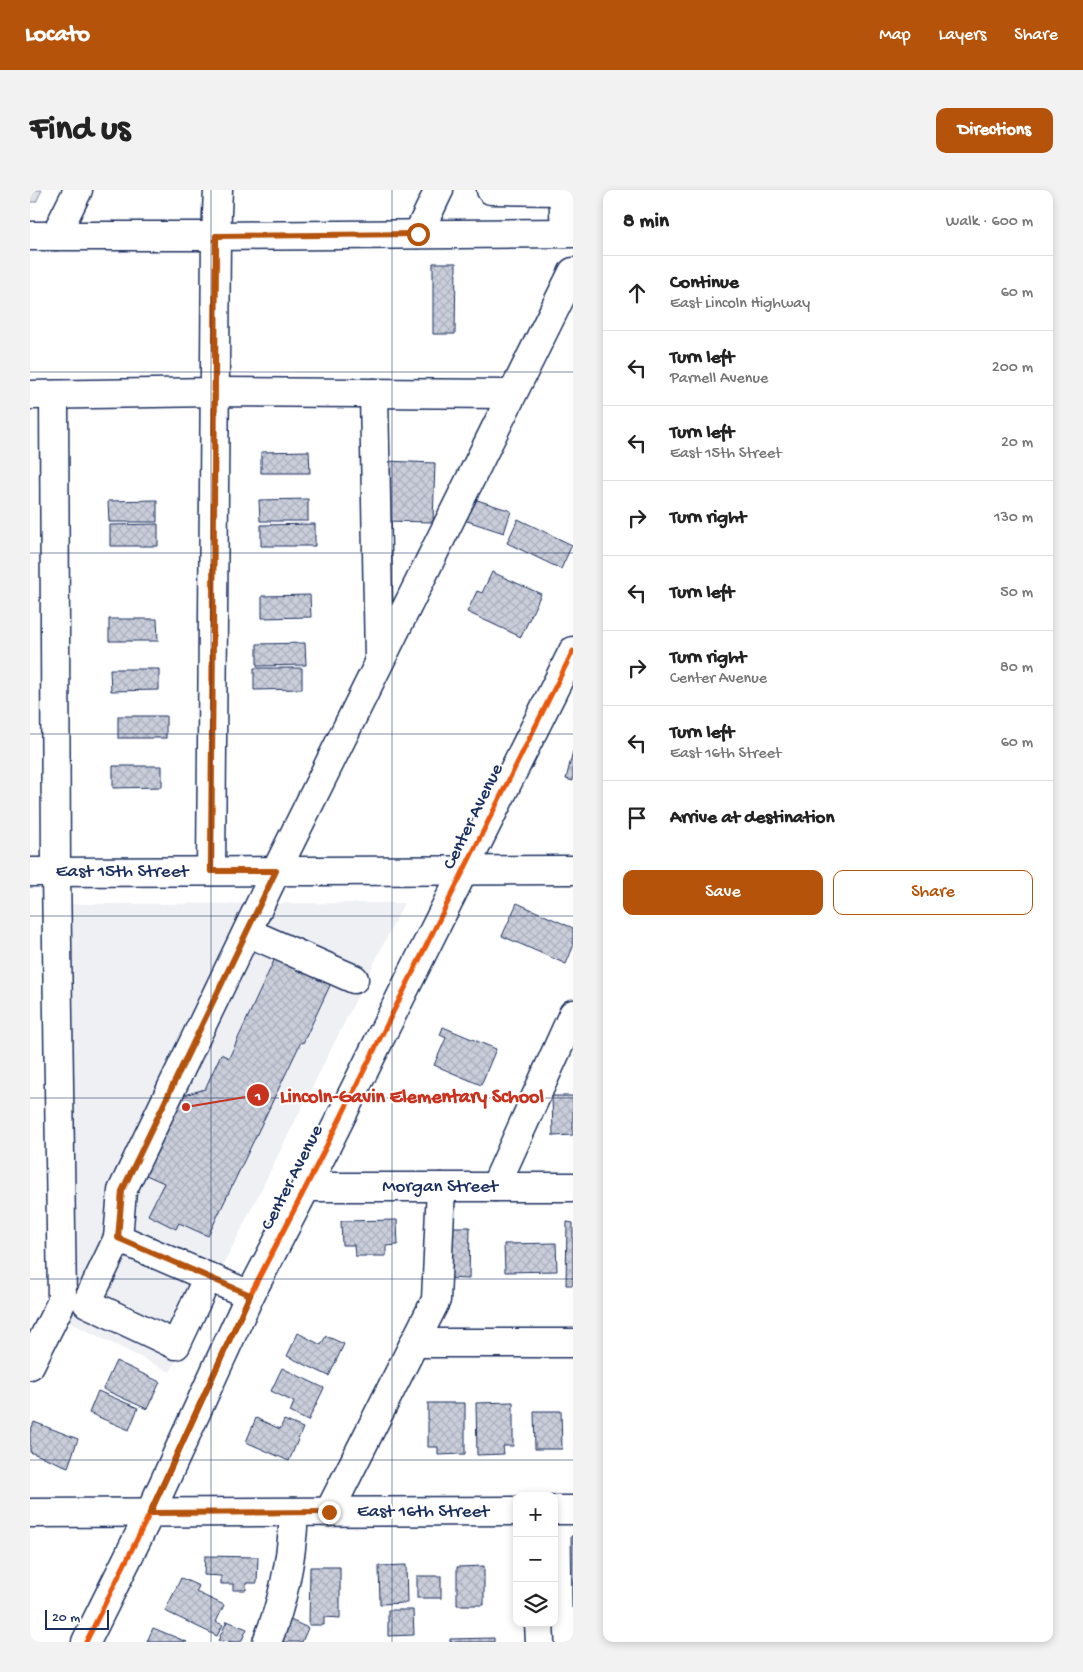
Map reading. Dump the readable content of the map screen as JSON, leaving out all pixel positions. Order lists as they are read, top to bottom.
{
  "streets": {
    "street": [
      "Center Avenue",
      "East 15th Street",
      "Morgan Street",
      "East 16th Street"
    ]
  },
  "crossings": [
    ["Center Avenue", "East 15th Street"],
    ["Center Avenue", "Morgan Street"],
    ["Center Avenue", "East 16th Street"]
  ],
  "places": ["Lincoln-Gavin Elementary School"],
  "scale_bar": "20 m",
  "page": {
    "header": "Locato",
    "nav": ["Map", "Layers", "Share"],
    "buttons": [
      "Directions",
      ["Save", "Share"]
    ],
    "title": "Find us",
    "heading": ["8 min", "Walk · 600 m"],
    "list": [
      ["Continue", "East Lincoln Highway", "60 m"],
      ["Turn left", "Parnell Avenue", "200 m"],
      ["Turn left", "East 15th Street", "20 m"],
      ["Turn right", "130 m"],
      ["Turn left", "50 m"],
      ["Turn right", "Center Avenue", "80 m"],
      ["Turn left", "East 16th Street", "60 m"],
      "Arrive at destination"
    ],
    "map_buttons": ["+", "−"],
    "scale": "20 m"
  }
}
